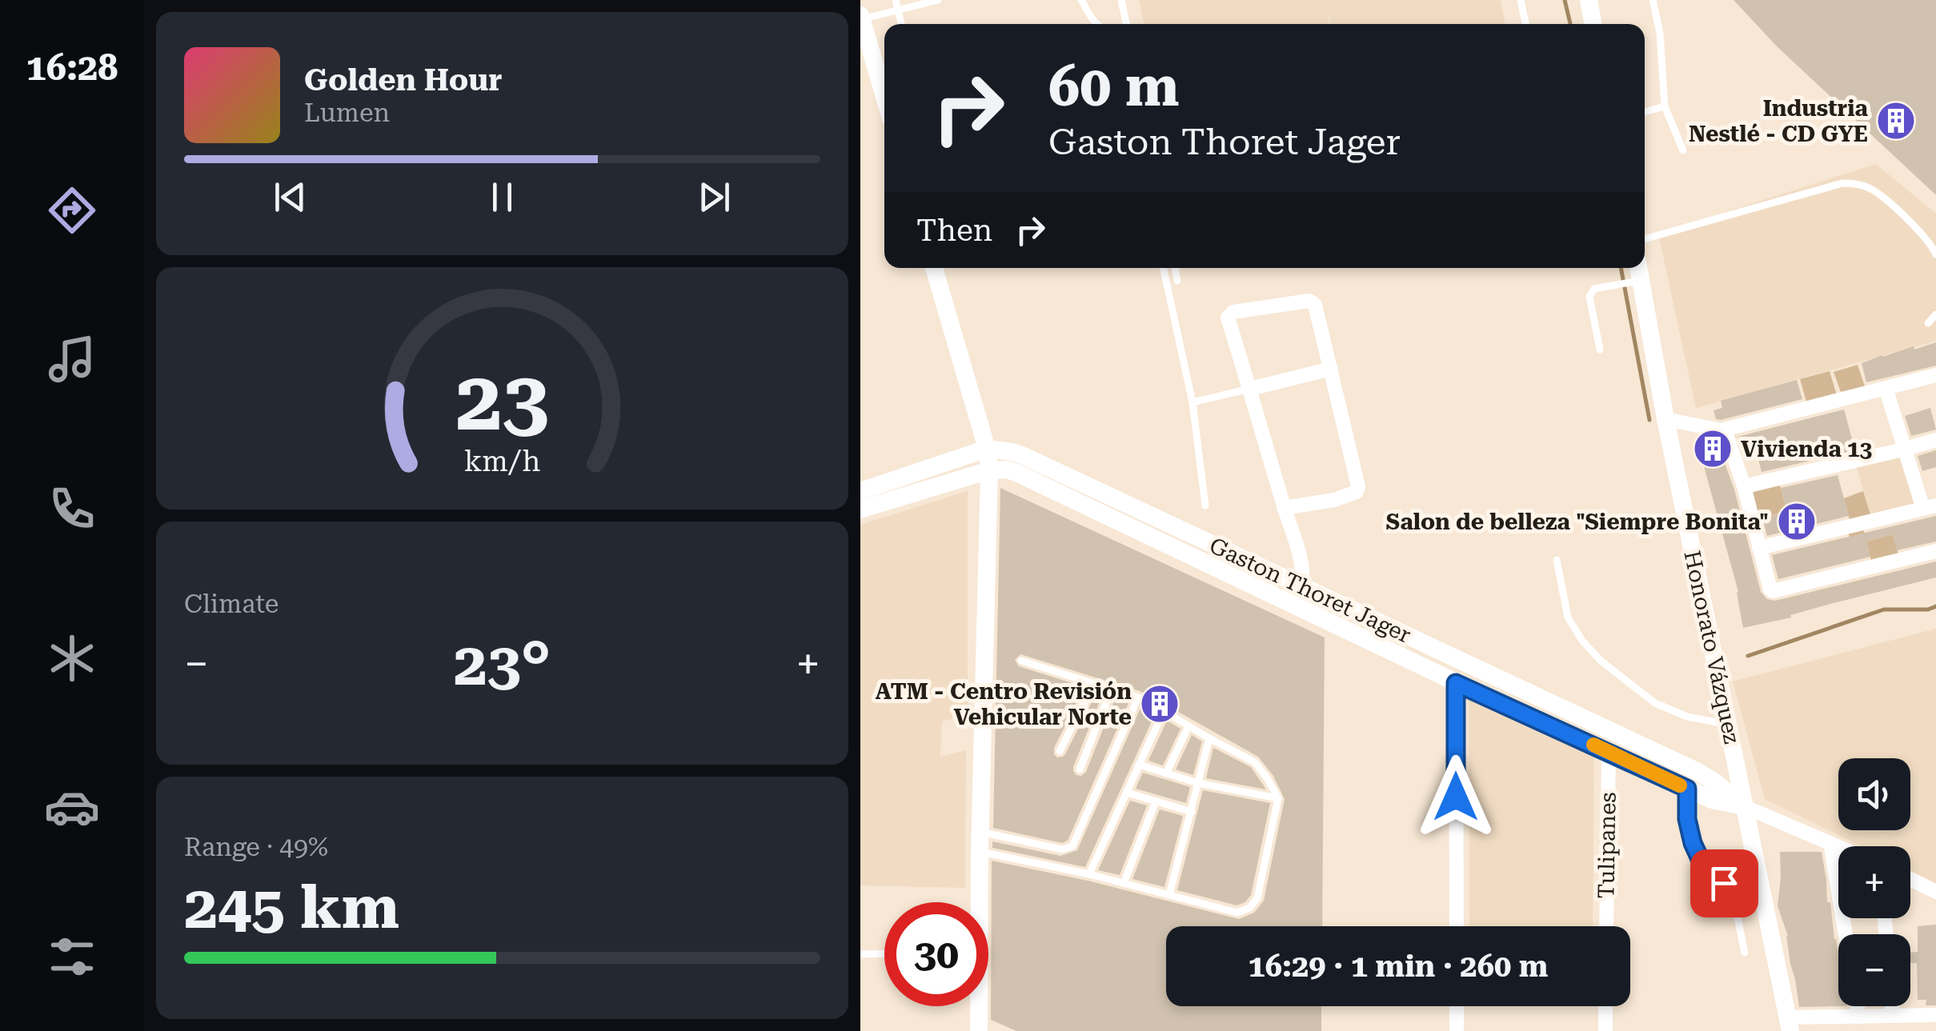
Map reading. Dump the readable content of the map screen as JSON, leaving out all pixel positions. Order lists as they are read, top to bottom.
{
  "streets": {
    "street": ["Gaston Thoret Jager", "Honorato Vázquez", "Tulipanes"]
  },
  "crossings": [
    ["Gaston Thoret Jager", "Honorato Vázquez"],
    ["Gaston Thoret Jager", "Tulipanes"]
  ],
  "places": {
    "building": [
      "Industria Nestlé - CD GYE",
      "Vivienda 13",
      "Salon de belleza \"Siempre Bonita\"",
      "ATM - Centro Revisión Vehicular Norte"
    ]
  },
  "page": {
    "tabs": "16:28",
    "turn": ["60 m", "Gaston Thoret Jager"],
    "song": ["Golden Hour", "Lumen"],
    "then": "Then",
    "tile": [
      "Climate",
      ["Range · 49%", "245 km"]
    ],
    "heat": ["−", "23°", "+"],
    "map_buttons": ["+", "−"],
    "limit": "30",
    "trip": "16:29 · 1 min · 260 m",
    "gauge": ["23", "km/h"]
  }
}
